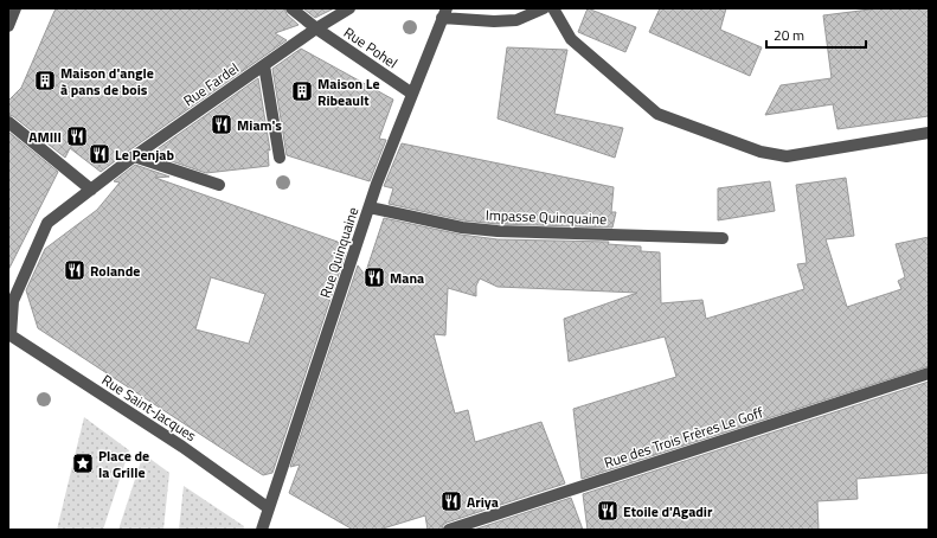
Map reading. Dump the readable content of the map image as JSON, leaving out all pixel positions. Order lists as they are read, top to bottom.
{
  "streets": {
    "street": [
      "Rue Pohel",
      "Rue Fardel",
      "Impasse Quinquaine",
      "Rue Quinquaine",
      "Rue Saint-Jacques",
      "Rue des Trois Frères Le Goff"
    ]
  },
  "crossings": [
    ["Rue Pohel", "Rue Fardel"],
    ["Rue Pohel", "Rue Quinquaine"],
    ["Rue Fardel", "Rue Saint-Jacques"],
    ["Impasse Quinquaine", "Rue Quinquaine"],
    ["Rue Quinquaine", "Rue Saint-Jacques"]
  ],
  "places": {
    "building": ["Maison d'angle à pans de bois", "Maison Le Ribeault"],
    "restaurant": [
      "Miam's",
      "AMIII",
      "Le Penjab",
      "Rolande",
      "Mana",
      "Ariya",
      "Etoile d'Agadir"
    ],
    "place": ["Place de la Grille"]
  },
  "scale_bar": "20 m"
}
